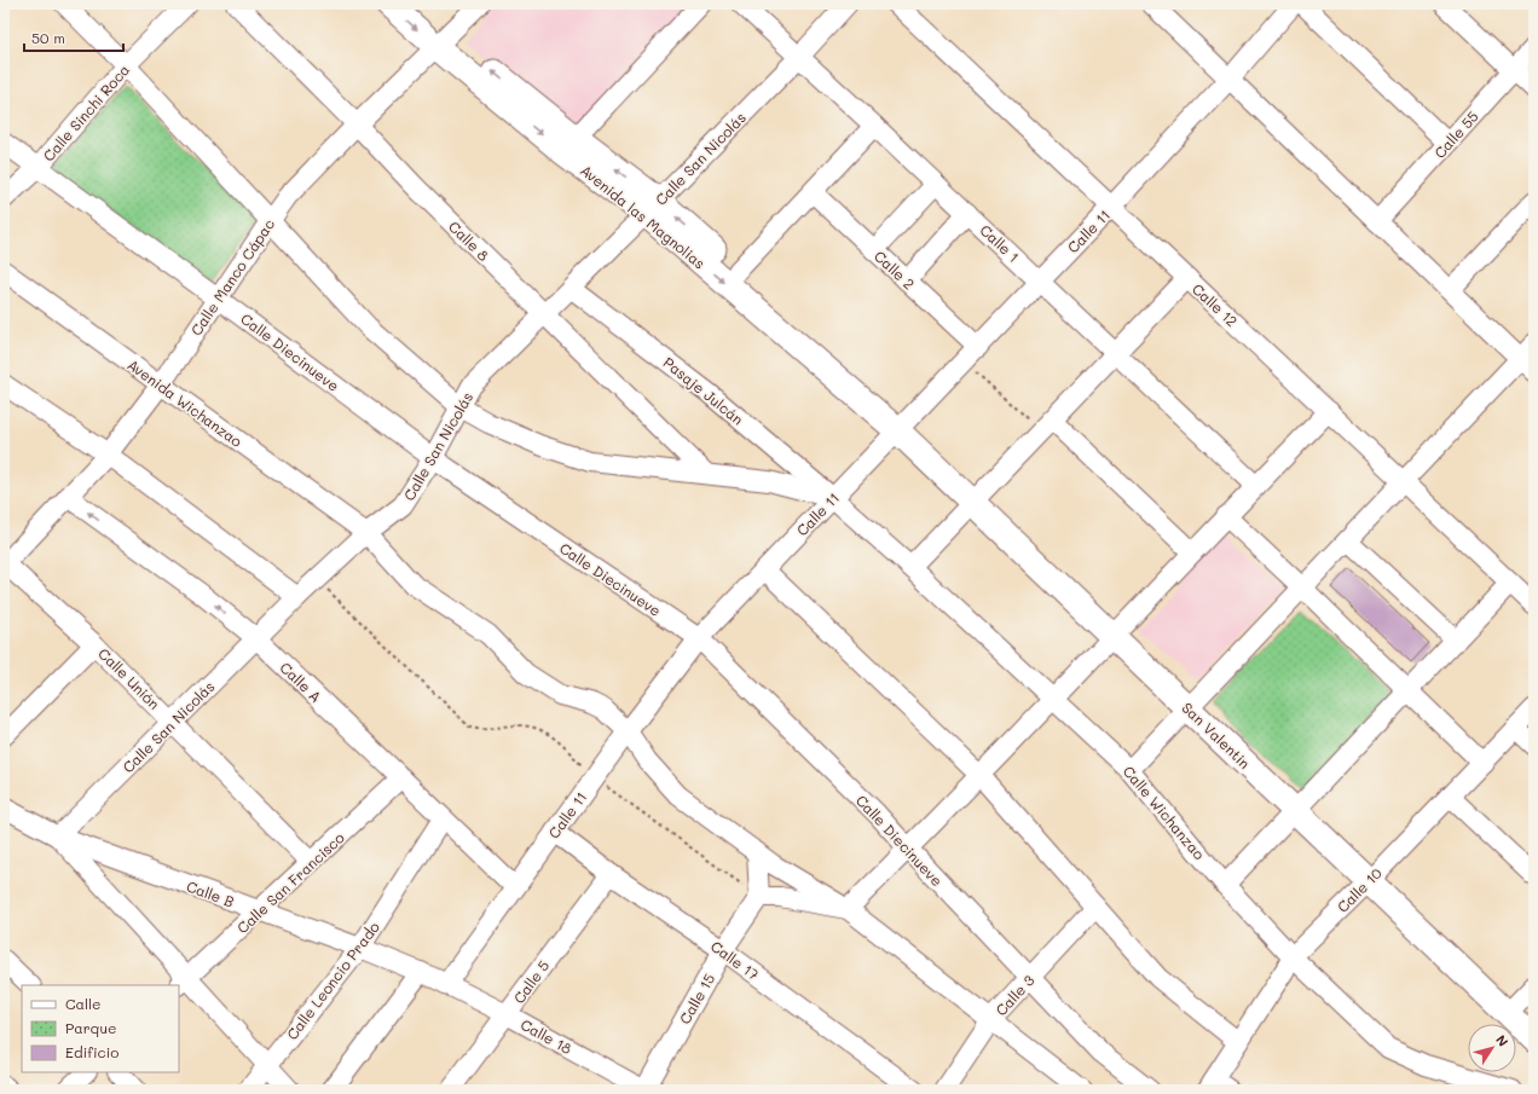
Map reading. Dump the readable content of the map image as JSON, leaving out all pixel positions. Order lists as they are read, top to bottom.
{
  "streets": {
    "main road": ["Avenida las Magnolias", "San Valentin"],
    "street": [
      "Calle Sinchi Roca",
      "Calle 55",
      "Calle San Nicolás",
      "Calle 11",
      "Calle 8",
      "Calle 1",
      "Calle 2",
      "Calle Manco Cápac",
      "Calle 12",
      "Calle Diecinueve",
      "Pasaje Julcán",
      "Avenida Wichanzao",
      "Calle Unión",
      "Calle A",
      "Calle Wichanzao",
      "Calle San Francisco",
      "Calle 10",
      "Calle B",
      "Calle 17",
      "Calle Leoncio Prado",
      "Calle 5",
      "Calle 3",
      "Calle 15",
      "Calle 18"
    ]
  },
  "crossings": [
    ["Calle Sinchi Roca", "Calle Diecinueve"],
    ["Calle San Nicolás", "Avenida las Magnolias"],
    ["Calle San Nicolás", "Calle 8"],
    ["Calle San Nicolás", "Calle 1"],
    ["Calle San Nicolás", "Calle Diecinueve"],
    ["Calle San Nicolás", "Pasaje Julcán"],
    ["Calle San Nicolás", "Avenida Wichanzao"],
    ["Calle San Nicolás", "Calle Unión"],
    ["Calle San Nicolás", "Calle A"],
    ["Calle San Nicolás", "Calle B"],
    ["Avenida las Magnolias", "Calle 11"],
    ["Avenida las Magnolias", "Calle Manco Cápac"],
    ["Avenida las Magnolias", "San Valentin"],
    ["Calle 11", "Calle 1"],
    ["Calle 11", "Calle 2"],
    ["Calle 11", "Calle 12"],
    ["Calle 11", "Calle Diecinueve"],
    ["Calle 11", "Pasaje Julcán"],
    ["Calle 11", "Avenida Wichanzao"],
    ["Calle 11", "Calle A"],
    ["Calle 11", "San Valentin"],
    ["Calle 11", "Calle Wichanzao"],
    ["Calle 11", "Calle 17"],
    ["Calle 11", "Calle 18"],
    ["Calle 8", "Calle Manco Cápac"],
    ["Calle Manco Cápac", "Calle Diecinueve"],
    ["Calle Manco Cápac", "Avenida Wichanzao"],
    ["Calle Manco Cápac", "Calle Unión"],
    ["Calle Manco Cápac", "Calle A"],
    ["Calle Diecinueve", "Calle 3"],
    ["Pasaje Julcán", "Calle Wichanzao"],
    ["Avenida Wichanzao", "Calle 3"],
    ["Calle Unión", "Calle San Francisco"],
    ["Calle A", "Calle San Francisco"],
    ["Calle A", "Calle Leoncio Prado"],
    ["San Valentin", "Calle 10"],
    ["Calle Wichanzao", "Calle 10"],
    ["Calle San Francisco", "Calle B"],
    ["Calle B", "Calle Leoncio Prado"],
    ["Calle B", "Calle 18"],
    ["Calle 17", "Calle 5"],
    ["Calle 17", "Calle 15"],
    ["Calle 5", "Calle 18"],
    ["Calle 15", "Calle 18"]
  ],
  "legend": ["Calle", "Parque", "Edificio"],
  "scale_bar": "50 m",
  "north": "top right"
}
